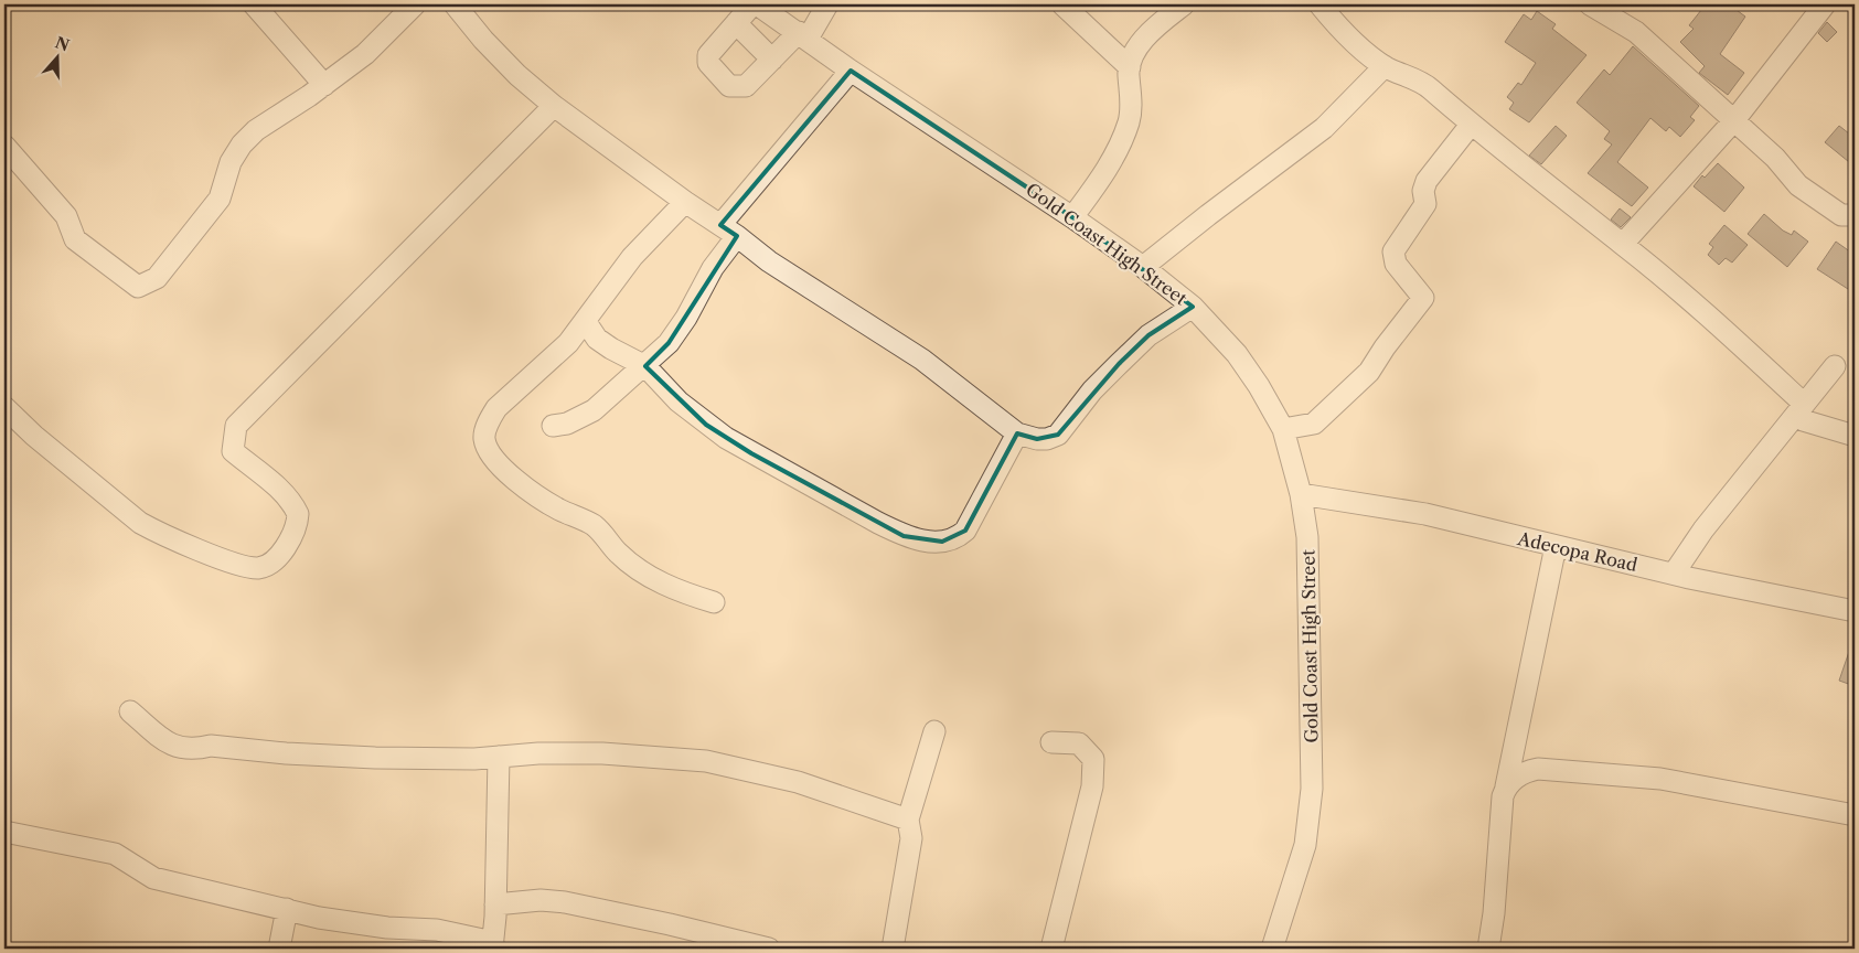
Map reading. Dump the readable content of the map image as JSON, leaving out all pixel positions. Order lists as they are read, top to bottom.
{
  "streets": {
    "street": ["Gold Coast High Street", "Adecopa Road"]
  },
  "crossings": [
    ["Gold Coast High Street", "Adecopa Road"]
  ],
  "north": "top"
}
